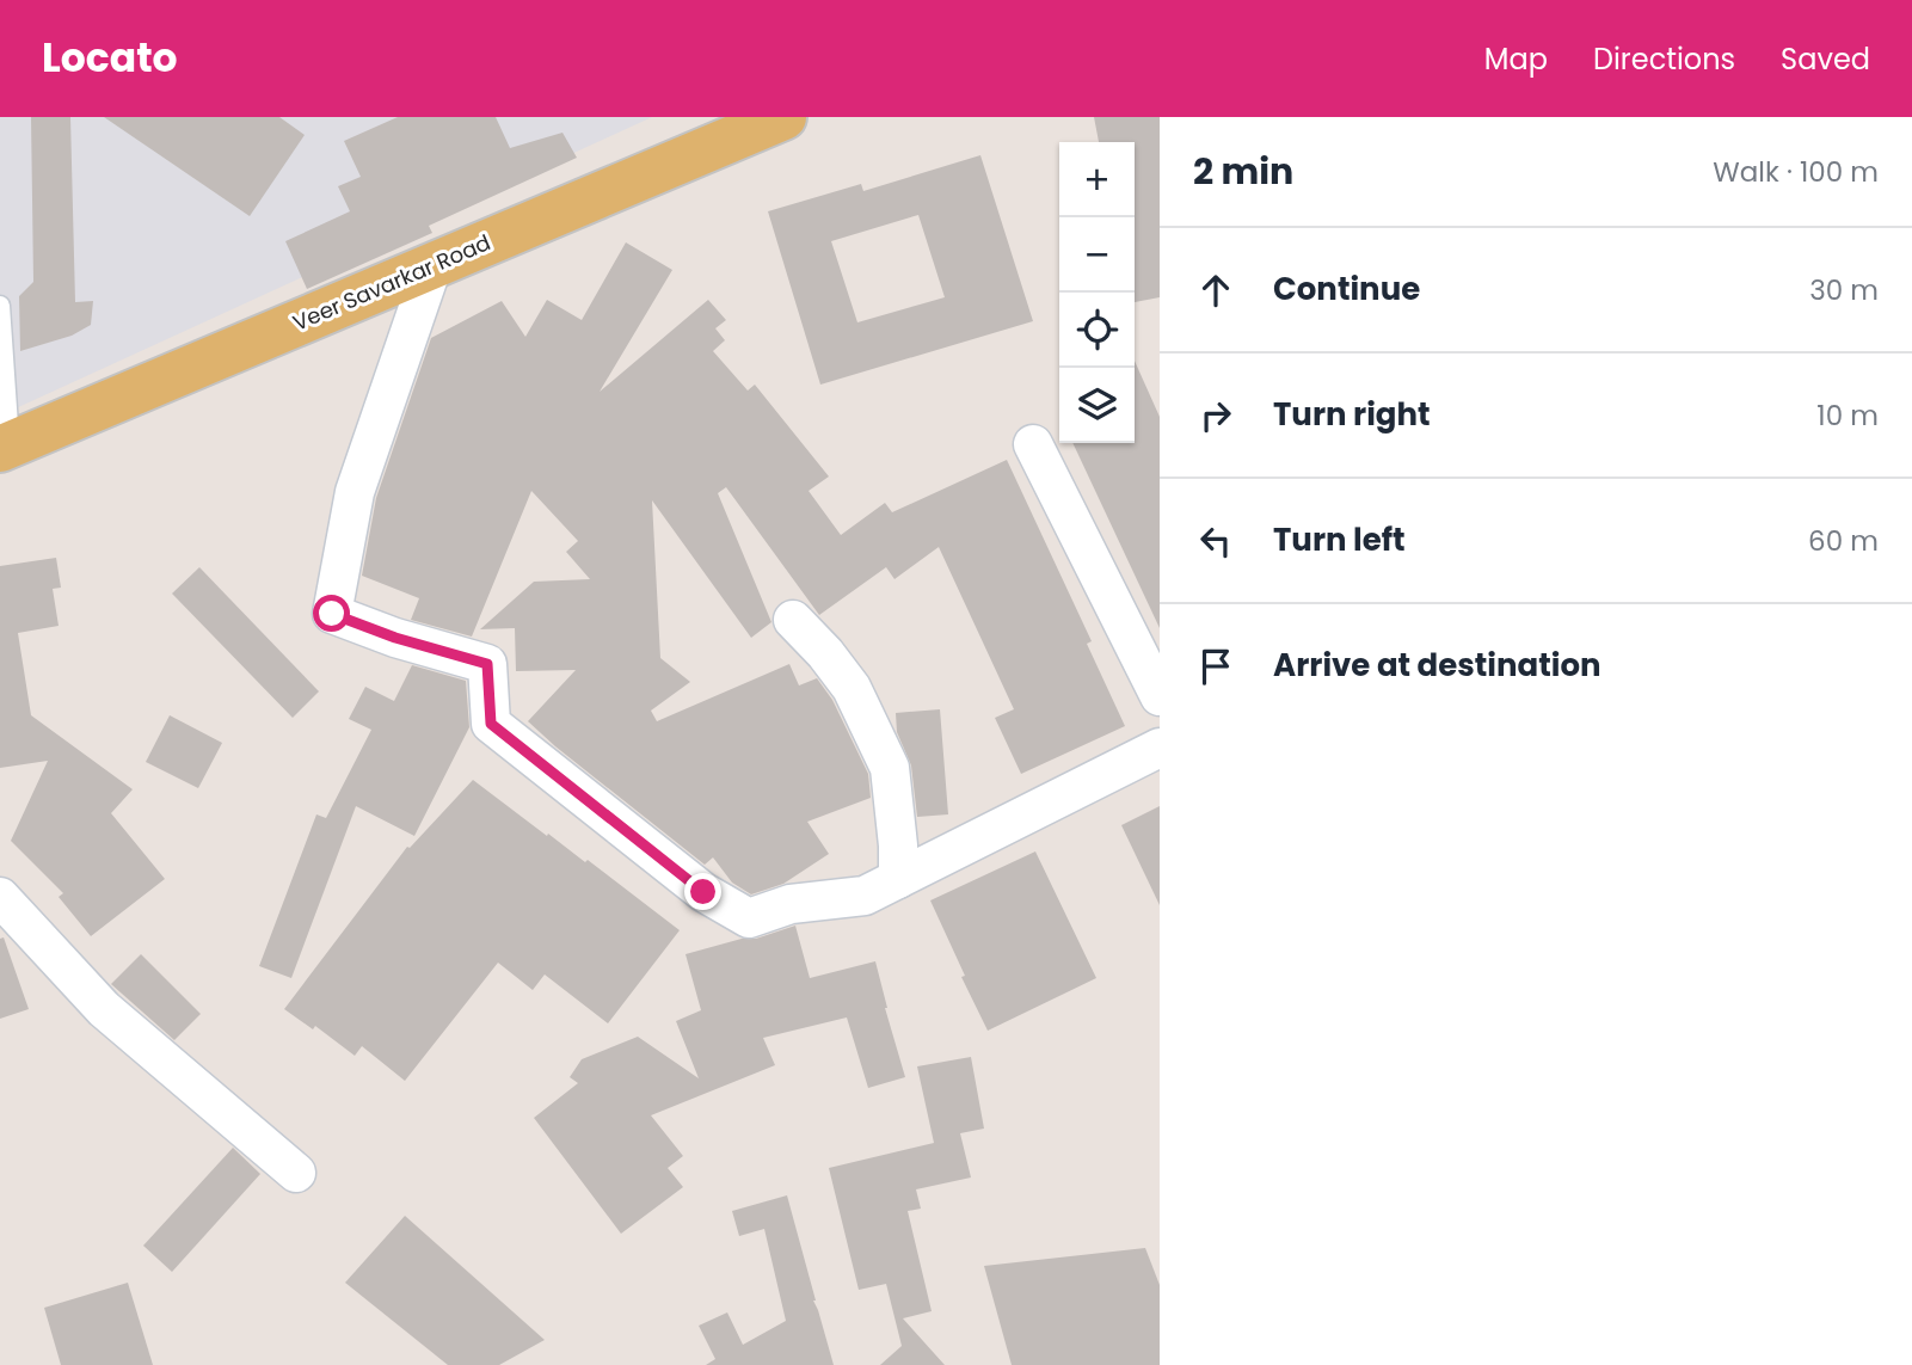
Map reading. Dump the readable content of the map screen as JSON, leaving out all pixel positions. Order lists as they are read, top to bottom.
{
  "streets": {
    "main road": ["Veer Savarkar Road"]
  },
  "page": {
    "header": "Locato",
    "nav": ["Map", "Directions", "Saved"],
    "heading": ["2 min", "Walk · 100 m"],
    "map_buttons": ["+", "−"],
    "list": [
      ["Continue", "30 m"],
      ["Turn right", "10 m"],
      ["Turn left", "60 m"],
      "Arrive at destination"
    ]
  }
}
